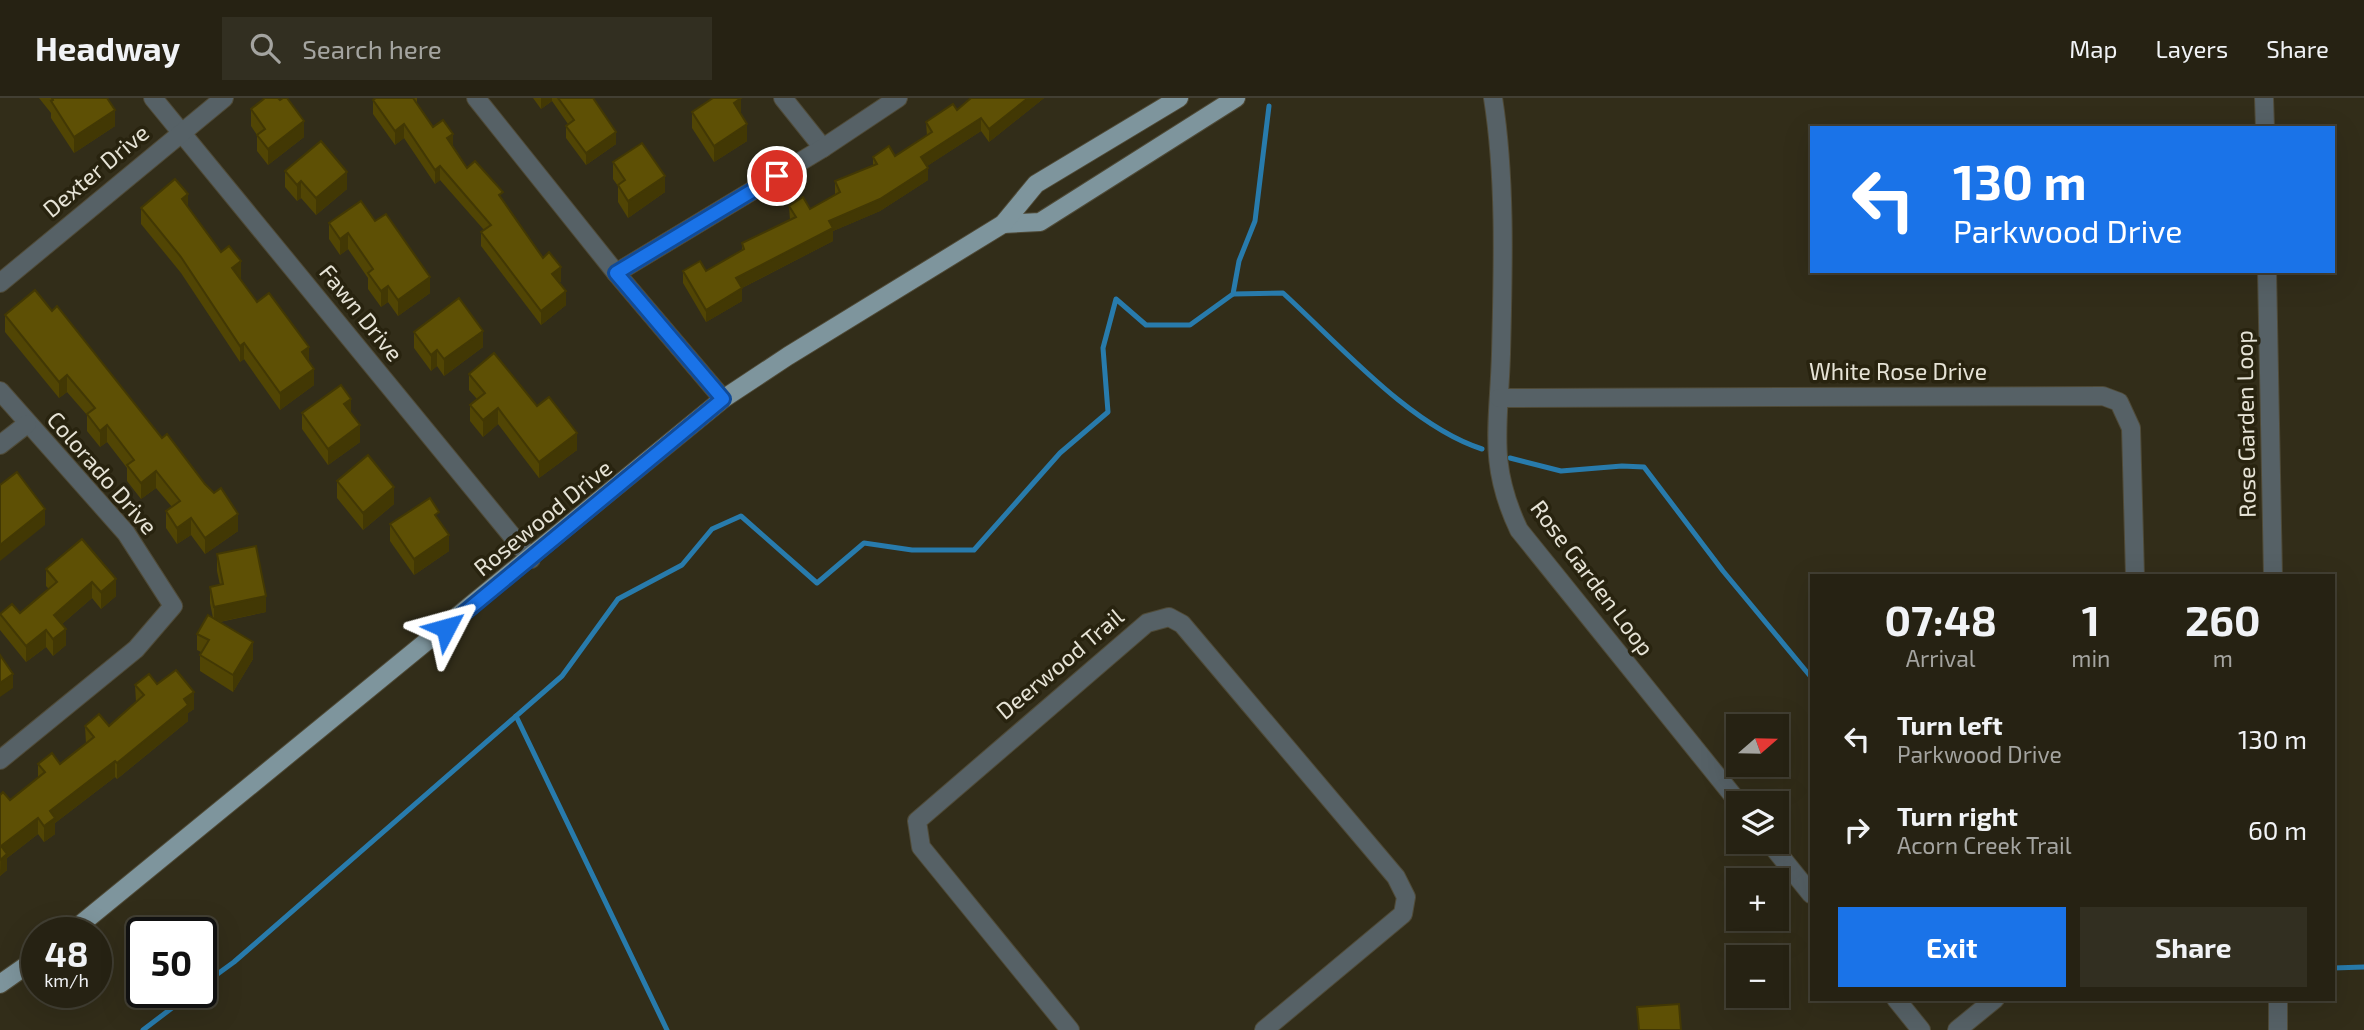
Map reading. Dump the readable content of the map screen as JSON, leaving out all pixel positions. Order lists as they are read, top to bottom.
{
  "streets": {
    "main road": ["Rosewood Drive"],
    "street": [
      "Dexter Drive",
      "Fawn Drive",
      "White Rose Drive",
      "Rose Garden Loop",
      "Colorado Drive",
      "Deerwood Trail"
    ]
  },
  "crossings": [
    ["Dexter Drive", "Fawn Drive"],
    ["Fawn Drive", "Rosewood Drive"],
    ["White Rose Drive", "Rose Garden Loop"]
  ],
  "north": "right",
  "page": {
    "header": "Headway",
    "search": "Search here",
    "nav": ["Map", "Layers", "Share"],
    "turn": ["130 m", "Parkwood Drive"],
    "eta": [
      "07:48",
      "Arrival",
      "1",
      "min",
      "260",
      "m"
    ],
    "list": [
      {
        "name": "Turn left",
        "note": "Parkwood Drive",
        "value": "130 m"
      },
      {
        "name": "Turn right",
        "note": "Acorn Creek Trail",
        "value": "60 m"
      }
    ],
    "map_buttons": ["+", "−"],
    "buttons": ["Exit", "Share"],
    "speed": "48 km/h",
    "limit": "50"
  }
}
